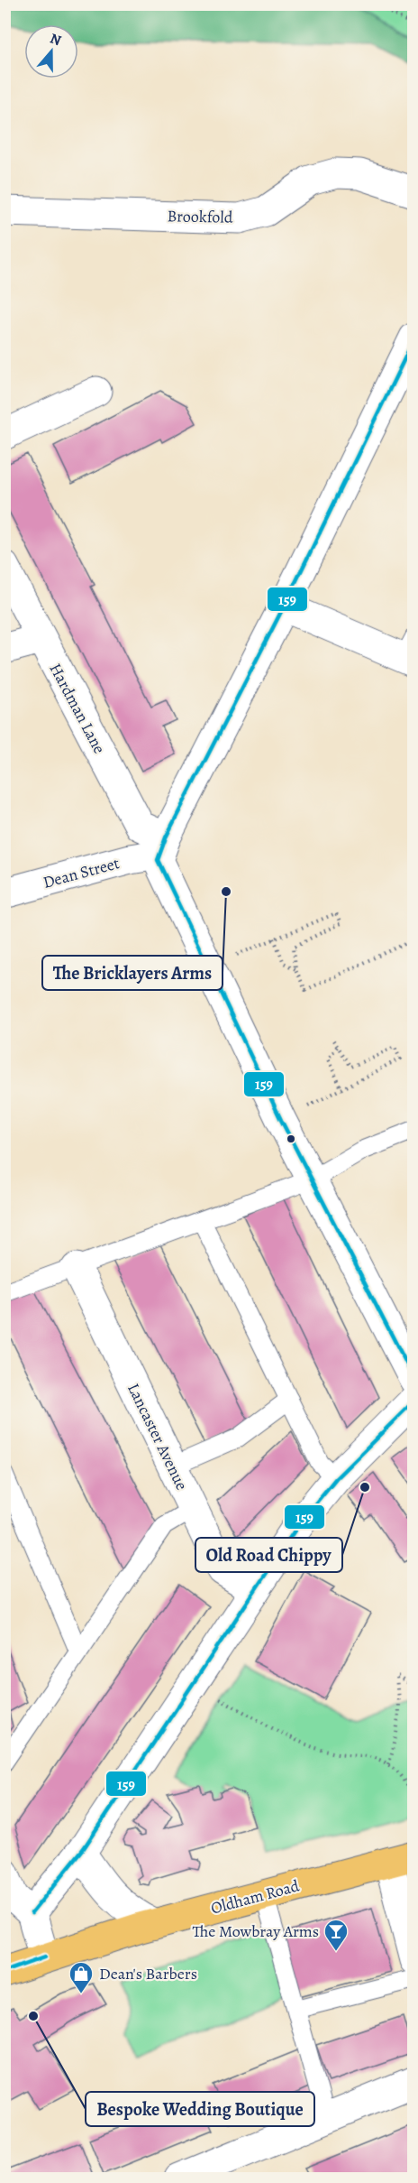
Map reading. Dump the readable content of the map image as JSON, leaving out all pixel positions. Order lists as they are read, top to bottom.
{
  "streets": {
    "highway": ["Oldham Road"],
    "street": [
      "Brookfold",
      "Hardman Lane",
      "Dean Street",
      "Lancaster Avenue"
    ]
  },
  "crossings": [
    ["Hardman Lane", "Dean Street"]
  ],
  "places": {
    "other": ["The Bricklayers Arms", "Old Road Chippy", "Bespoke Wedding Boutique"],
    "bar": ["The Mowbray Arms"],
    "shop": ["Dean's Barbers"]
  },
  "lines": ["transit line 159"],
  "north": "top"
}
